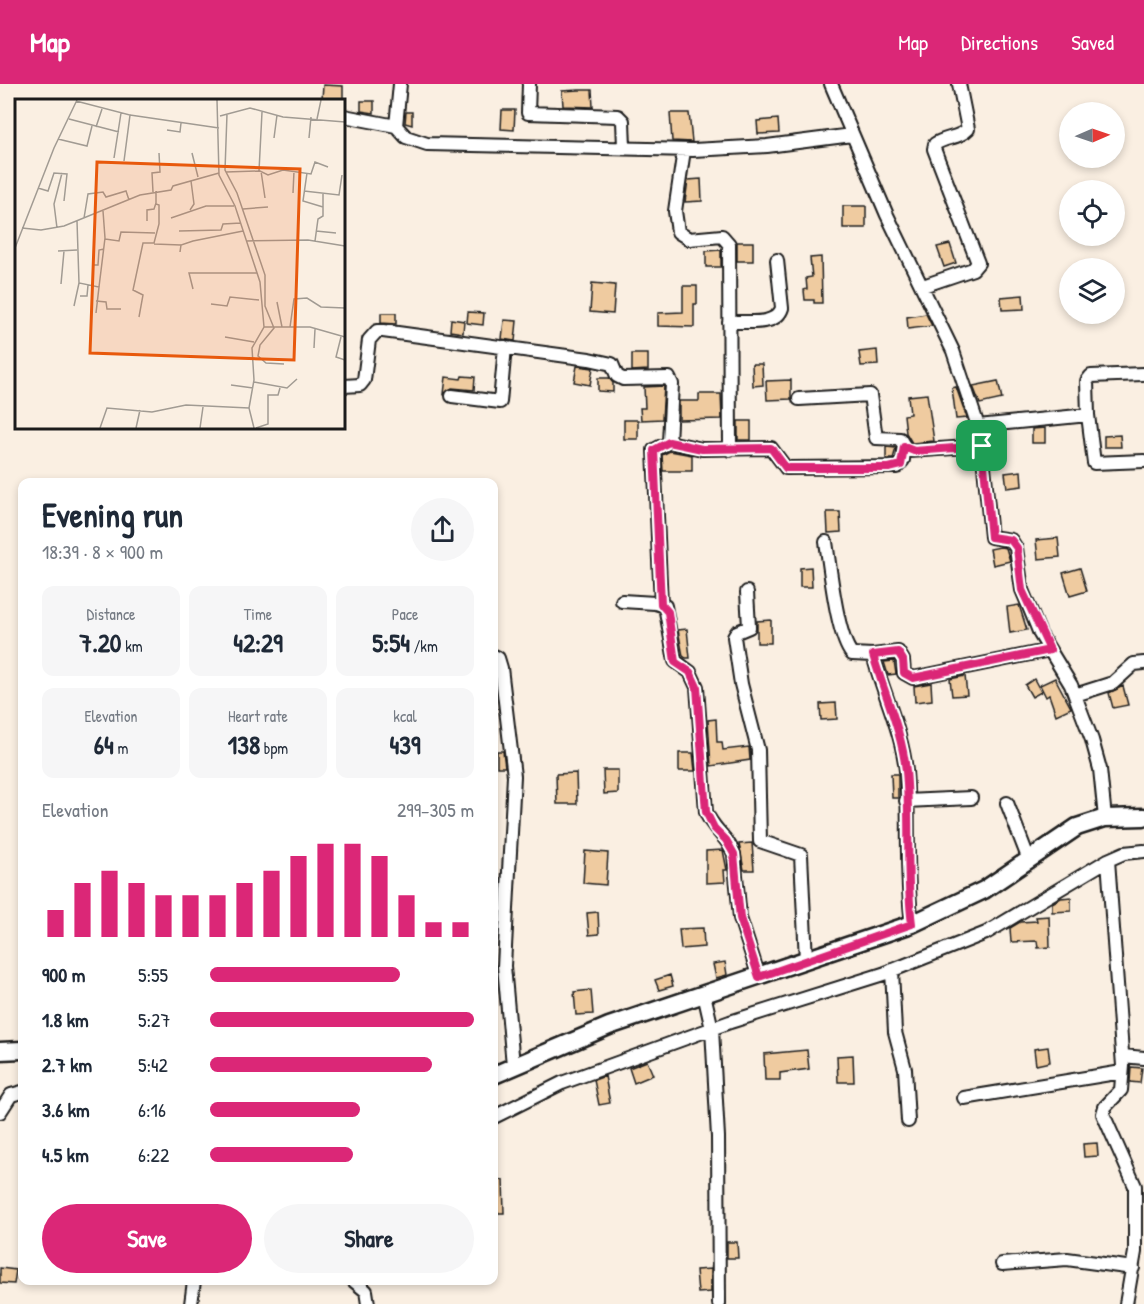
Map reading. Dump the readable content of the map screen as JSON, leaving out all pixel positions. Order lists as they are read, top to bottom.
{
  "north": "right",
  "page": {
    "header": "Map",
    "nav": ["Map", "Directions", "Saved"],
    "heading": ["Evening run", "18:39 · 8 × 900 m"],
    "stats": [
      ["Distance", "7.20 km"],
      ["Time", "42:29"],
      ["Pace", "5:54 /km"],
      ["Elevation", "64 m"],
      ["Heart rate", "138 bpm"],
      ["kcal", "439"]
    ],
    "chart": ["Elevation", "299–305 m"],
    "list": [
      {
        "name": "900 m",
        "note": "5:55"
      },
      {
        "name": "1.8 km",
        "note": "5:27"
      },
      {
        "name": "2.7 km",
        "note": "5:42"
      },
      {
        "name": "3.6 km",
        "note": "6:16"
      },
      {
        "name": "4.5 km",
        "note": "6:22"
      }
    ],
    "buttons": ["Save", "Share"]
  }
}
